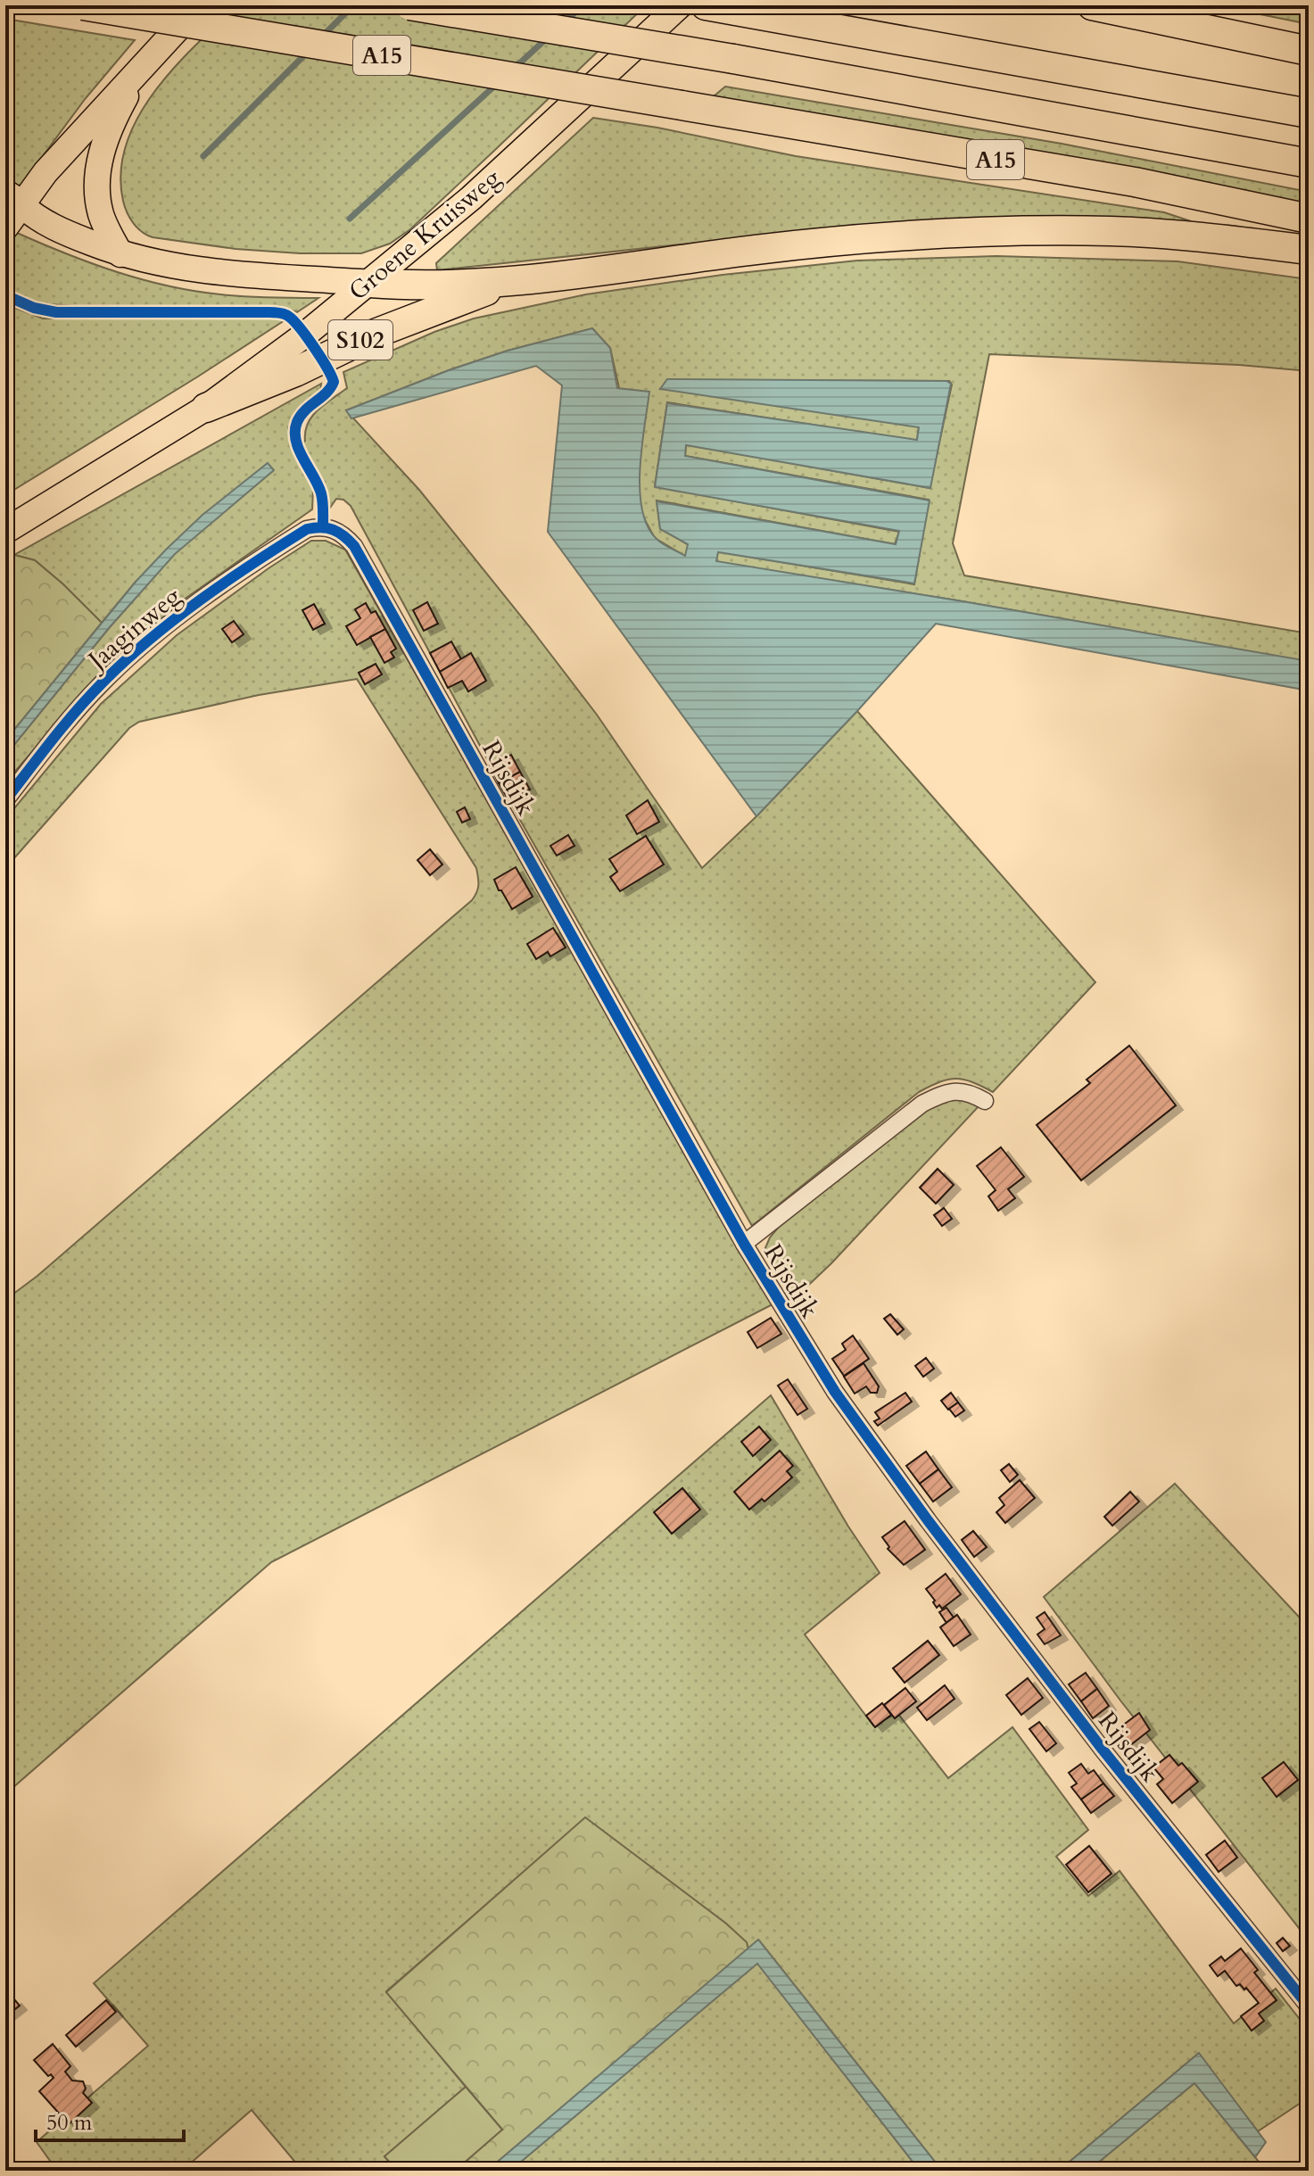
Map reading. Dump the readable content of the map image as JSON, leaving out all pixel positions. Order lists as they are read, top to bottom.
{
  "streets": {
    "highway": ["A15", "S102"],
    "main road": ["Groene Kruisweg"],
    "street": ["Jaaginweg", "Rijsdijk"]
  },
  "crossings": [
    ["Groene Kruisweg", "S102"],
    ["Jaaginweg", "Rijsdijk"]
  ],
  "scale_bar": "50 m"
}
